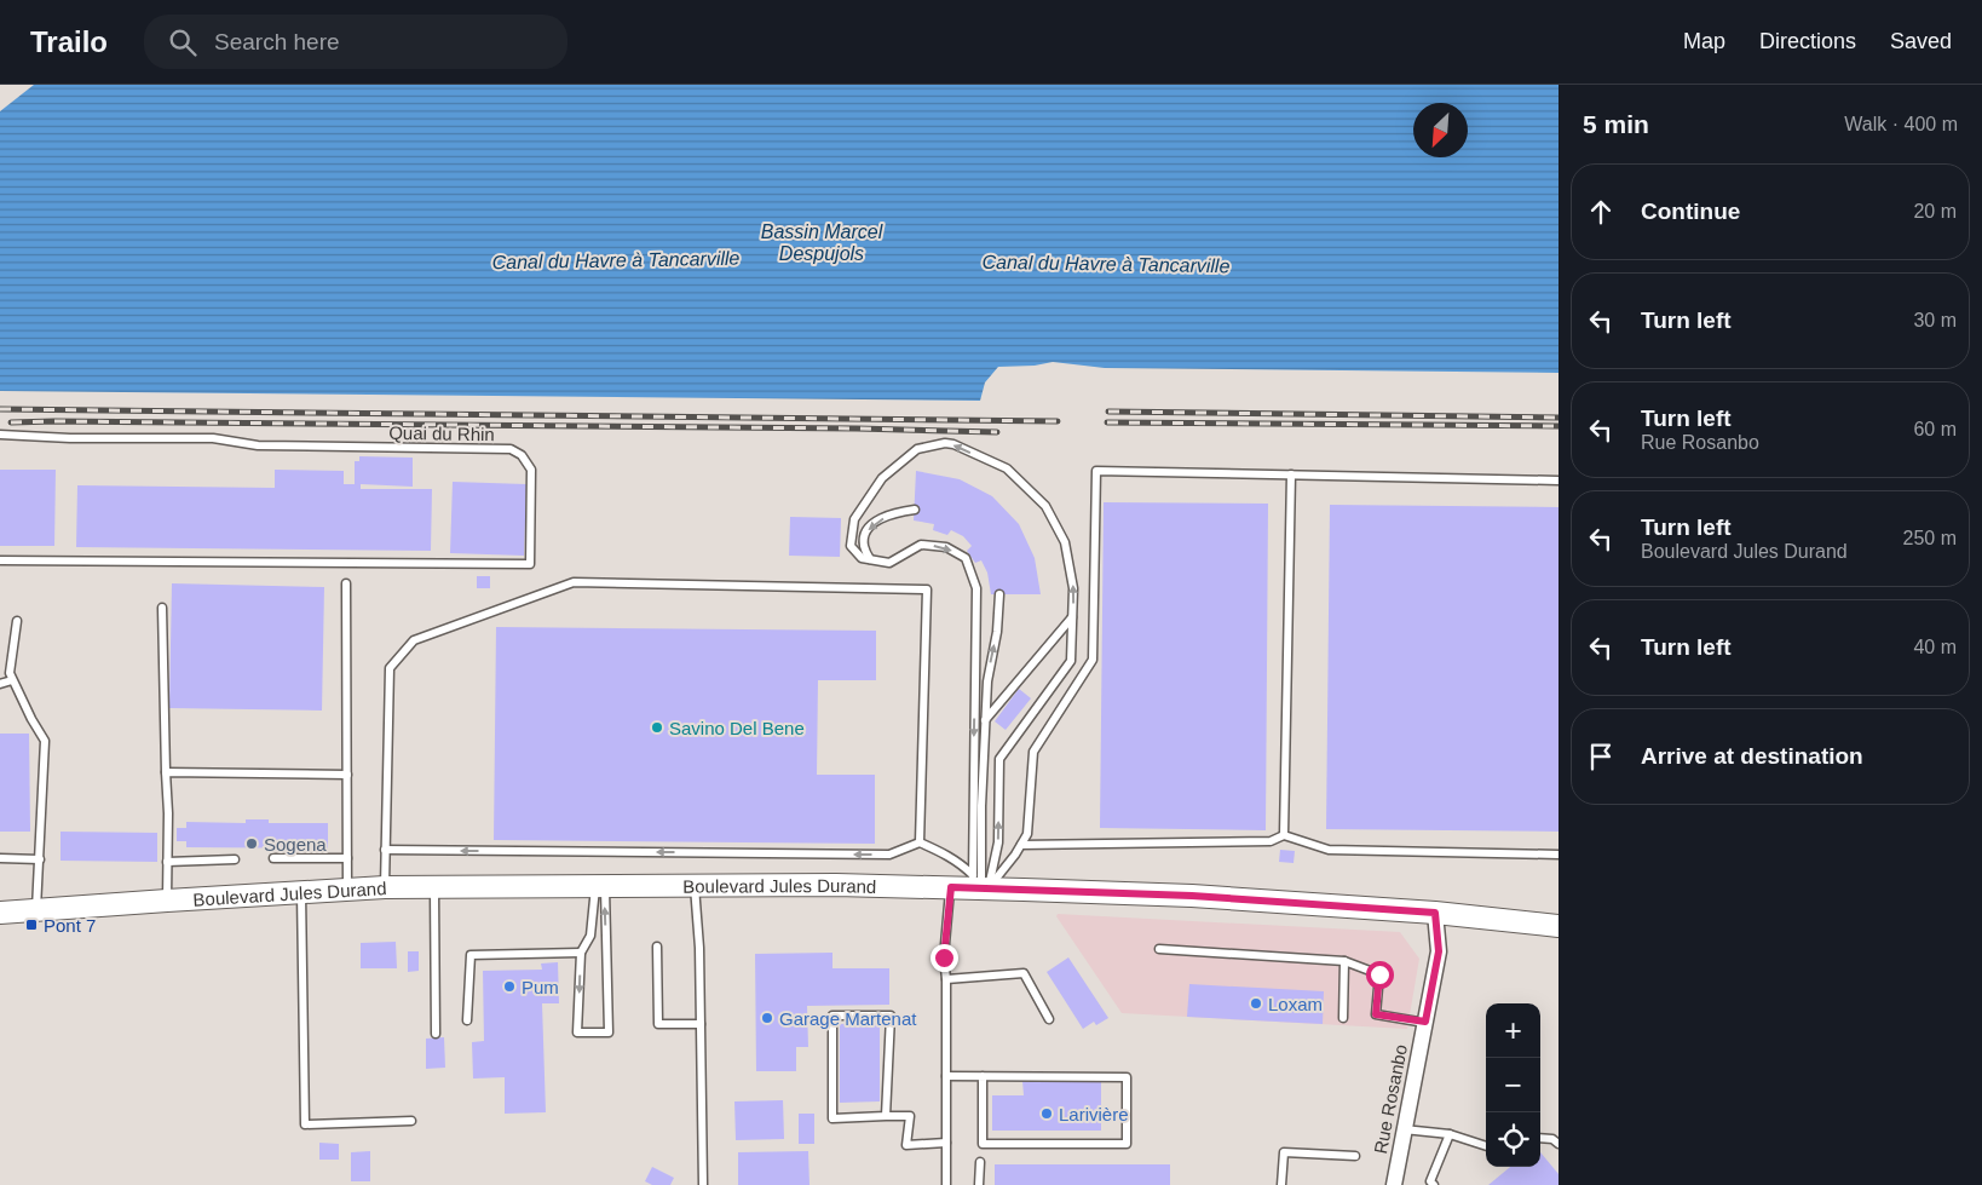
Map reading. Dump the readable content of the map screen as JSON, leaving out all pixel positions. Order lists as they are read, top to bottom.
{
  "streets": {
    "main road": ["Boulevard Jules Durand"],
    "street": ["Rue Rosanbo"],
    "lane": ["Quai du Rhin"]
  },
  "crossings": [
    ["Boulevard Jules Durand", "Rue Rosanbo"]
  ],
  "water": ["Bassin Marcel Despujols", "Canal du Havre à Tancarville"],
  "places": {
    "other": [
      "Savino Del Bene",
      "Sogena",
      "Pum",
      "Loxam",
      "Garage Martenat",
      "Larivière"
    ],
    "transit": ["Pont 7"]
  },
  "north": "bottom left",
  "page": {
    "header": "Trailo",
    "search": "Search here",
    "nav": ["Map", "Directions", "Saved"],
    "heading": ["5 min", "Walk · 400 m"],
    "list": [
      ["Continue", "20 m"],
      ["Turn left", "30 m"],
      ["Turn left", "Rue Rosanbo", "60 m"],
      ["Turn left", "Boulevard Jules Durand", "250 m"],
      ["Turn left", "40 m"],
      "Arrive at destination"
    ],
    "map_buttons": ["+", "−"]
  }
}
